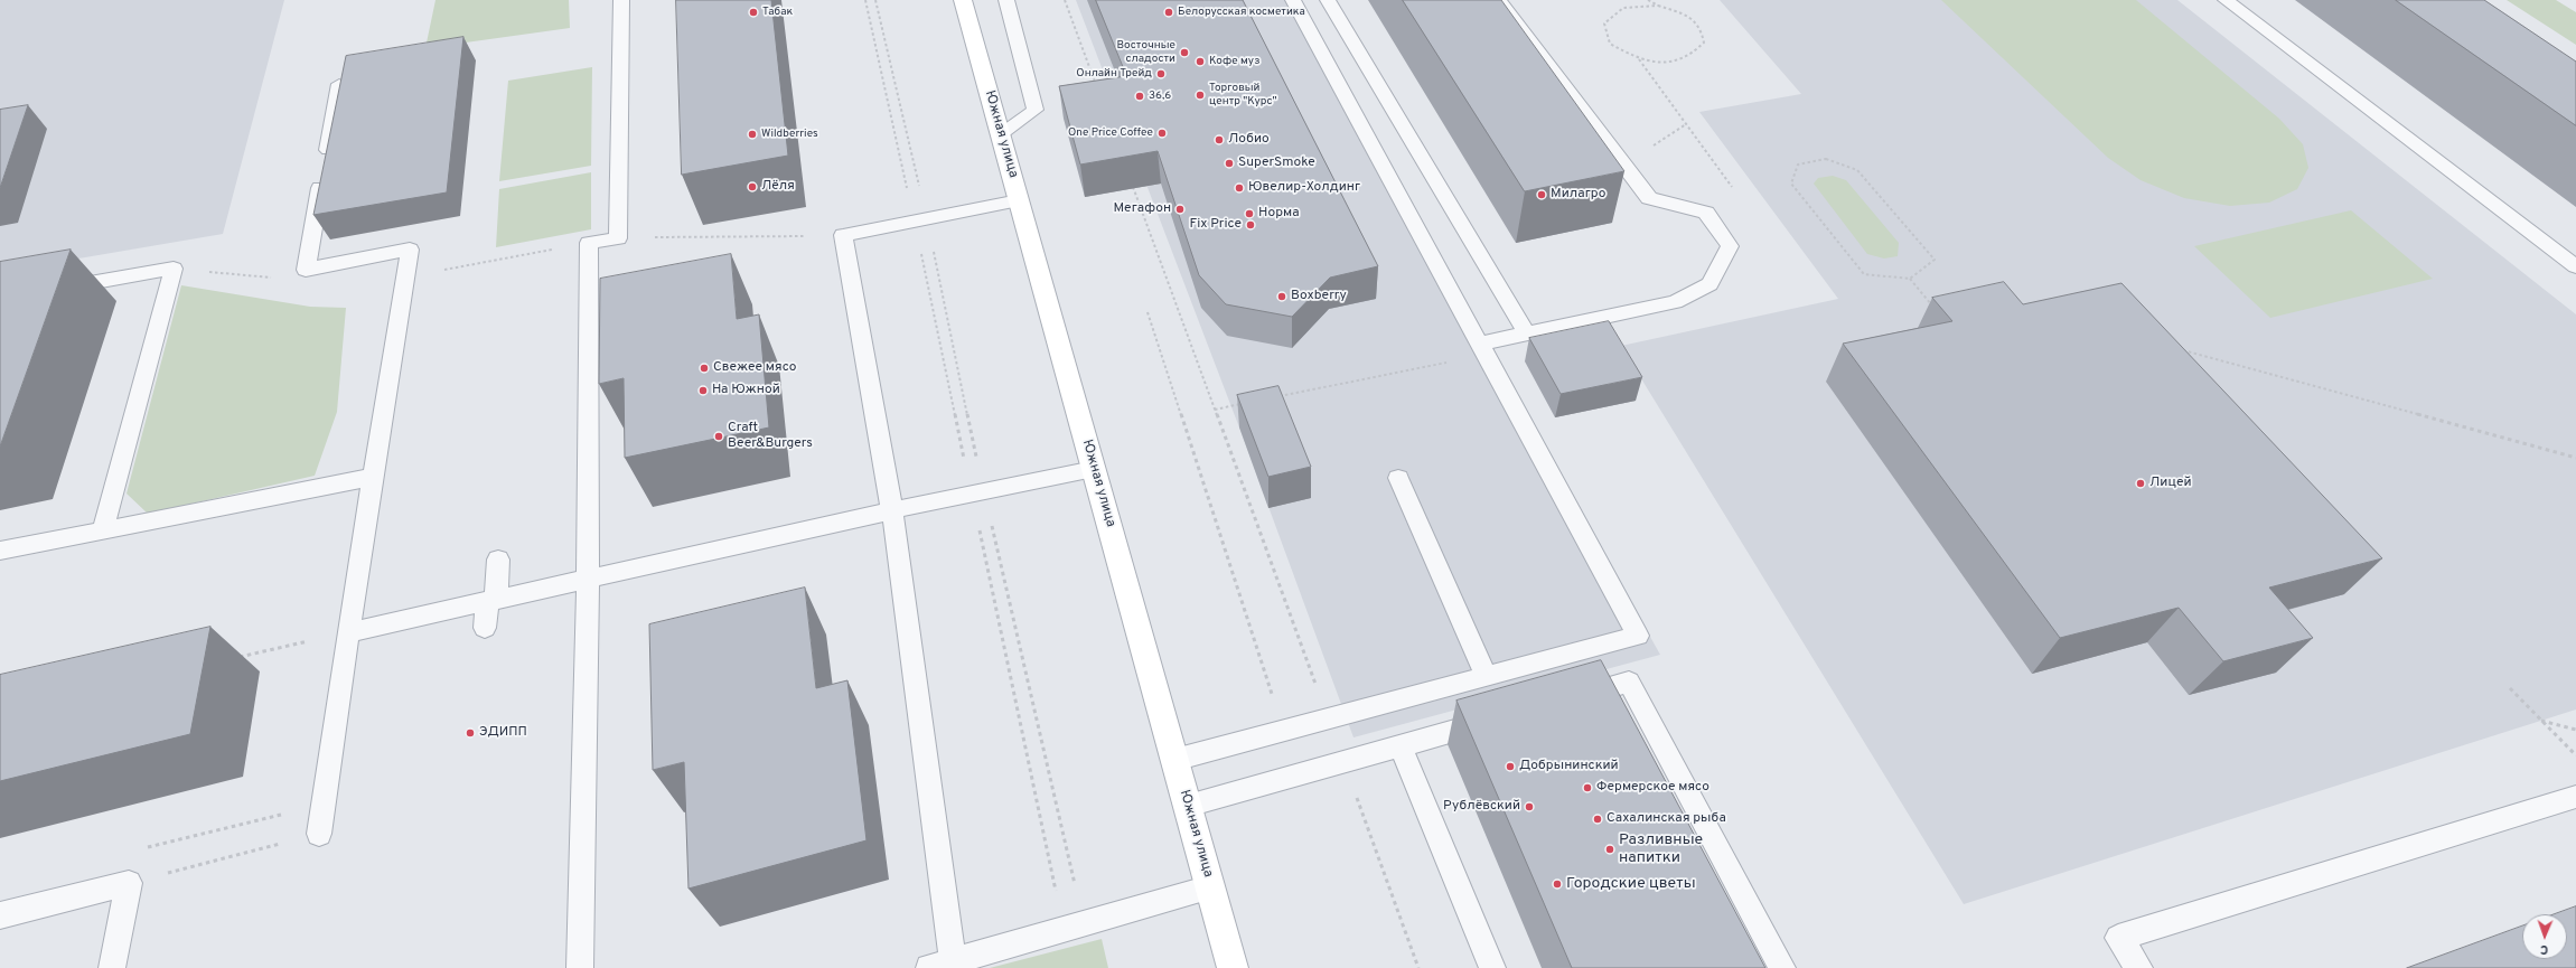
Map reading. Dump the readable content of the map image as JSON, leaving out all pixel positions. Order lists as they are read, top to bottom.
{
  "streets": {
    "street": ["Южная улица"]
  },
  "places": [
    "Табак",
    "Белорусская косметика",
    "Восточные сладости",
    "Кофе муз",
    "Онлайн Трейд",
    "Торговый центр \"Курс\"",
    "36,6",
    "One Price Coffee",
    "Wildberries",
    "Лобио",
    "SuperSmoke",
    "Лёля",
    "Ювелир-Холдинг",
    "Милагро",
    "Мегафон",
    "Норма",
    "Fix Price",
    "Boxberry",
    "Свежее мясо",
    "На Южной",
    "Craft Beer&Burgers",
    "Лицей",
    "ЭДИПП",
    "Добрынинский",
    "Фермерское мясо",
    "Рублёвский",
    "Сахалинская рыба",
    "Разливные напитки",
    "Городские цветы"
  ],
  "north": "bottom"
}
